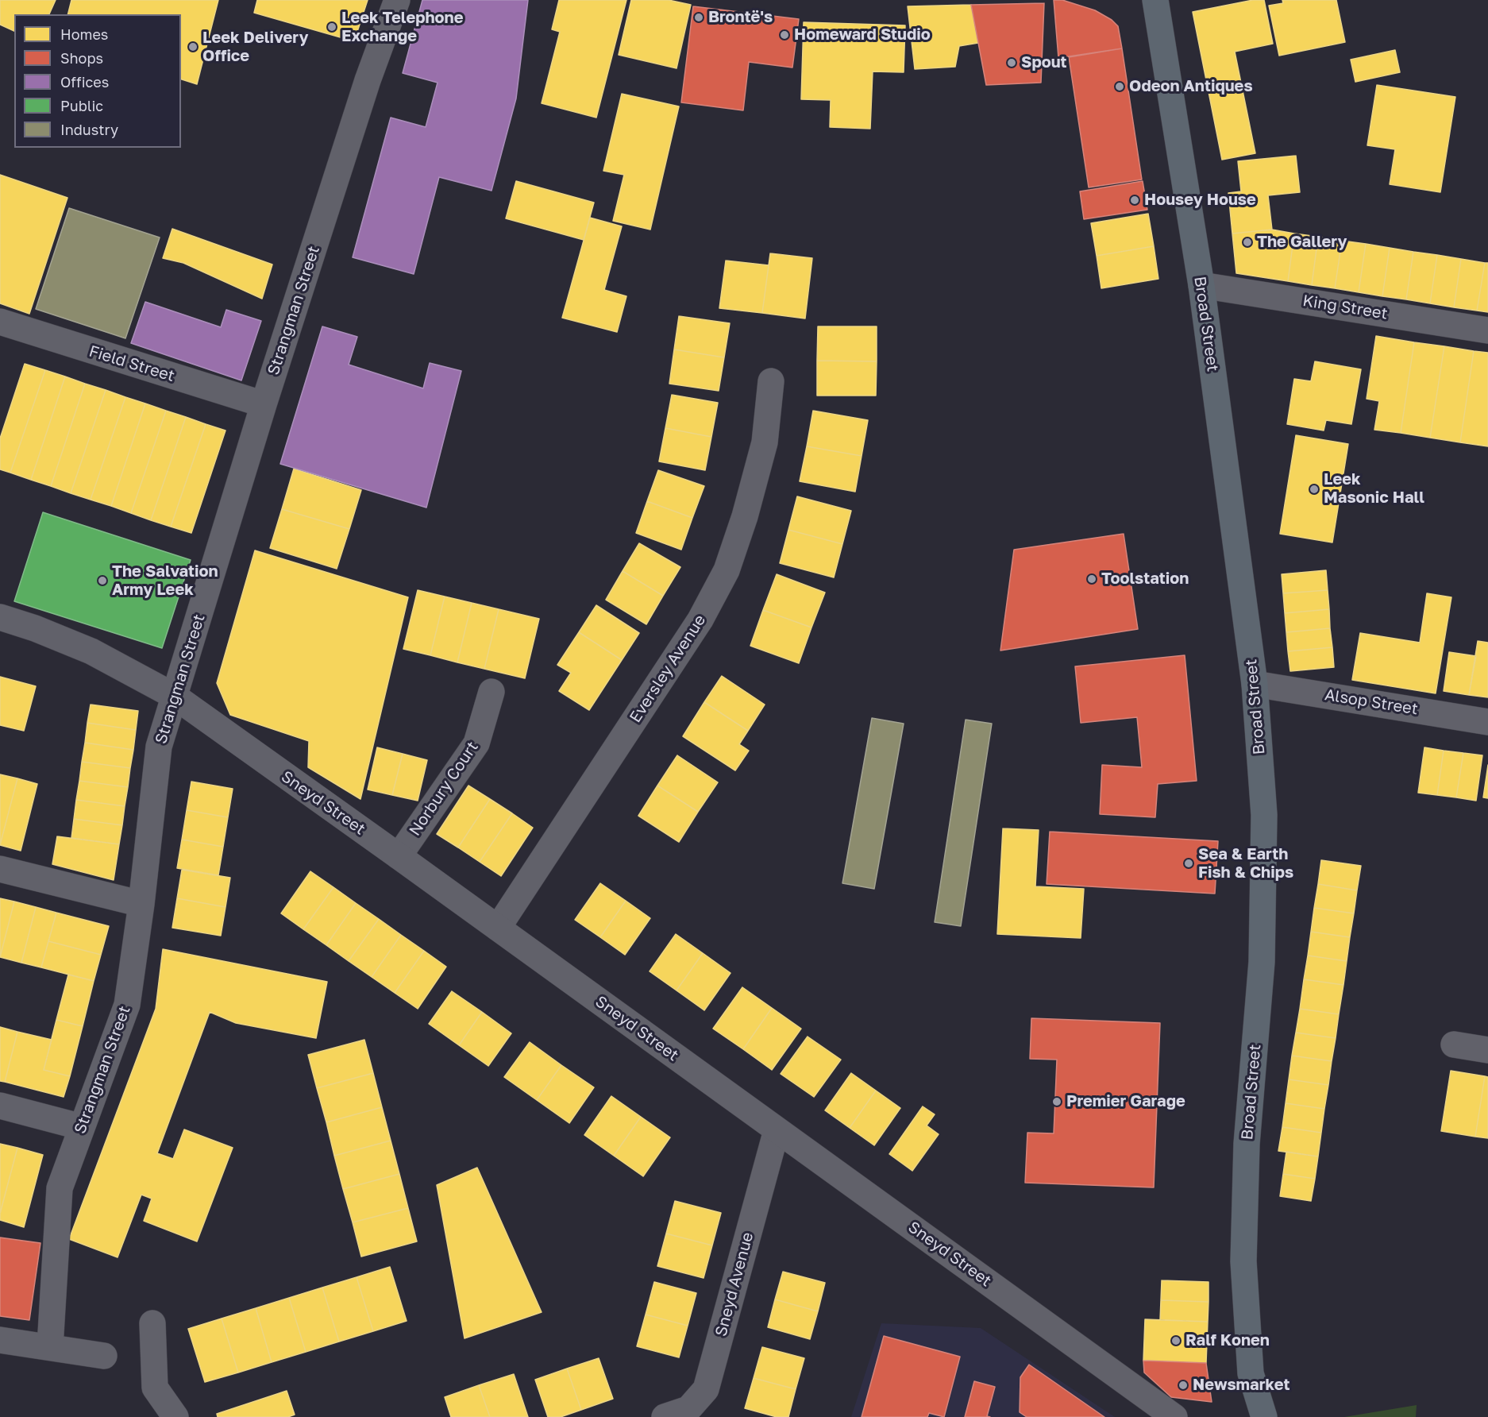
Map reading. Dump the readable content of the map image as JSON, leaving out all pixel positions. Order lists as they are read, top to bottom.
{
  "streets": {
    "highway": ["Broad Street"],
    "street": [
      "King Street",
      "Strangman Street",
      "Field Street",
      "Eversley Avenue",
      "Alsop Street",
      "Norbury Court",
      "Sneyd Street",
      "Sneyd Avenue"
    ]
  },
  "crossings": [
    ["King Street", "Broad Street"],
    ["Strangman Street", "Field Street"],
    ["Strangman Street", "Sneyd Street"],
    ["Broad Street", "Alsop Street"],
    ["Eversley Avenue", "Sneyd Street"],
    ["Norbury Court", "Sneyd Street"],
    ["Sneyd Street", "Sneyd Avenue"]
  ],
  "places": [
    "Brontë's",
    "Leek Telephone Exchange",
    "Homeward Studio",
    "Leek Delivery Office",
    "Spout",
    "Odeon Antiques",
    "Housey House",
    "The Gallery",
    "Leek Masonic Hall",
    "Toolstation",
    "The Salvation Army Leek",
    "Sea & Earth Fish & Chips",
    "Premier Garage",
    "Ralf Konen",
    "Newsmarket"
  ],
  "legend": [
    "Homes",
    "Shops",
    "Offices",
    "Public",
    "Industry"
  ]
}
